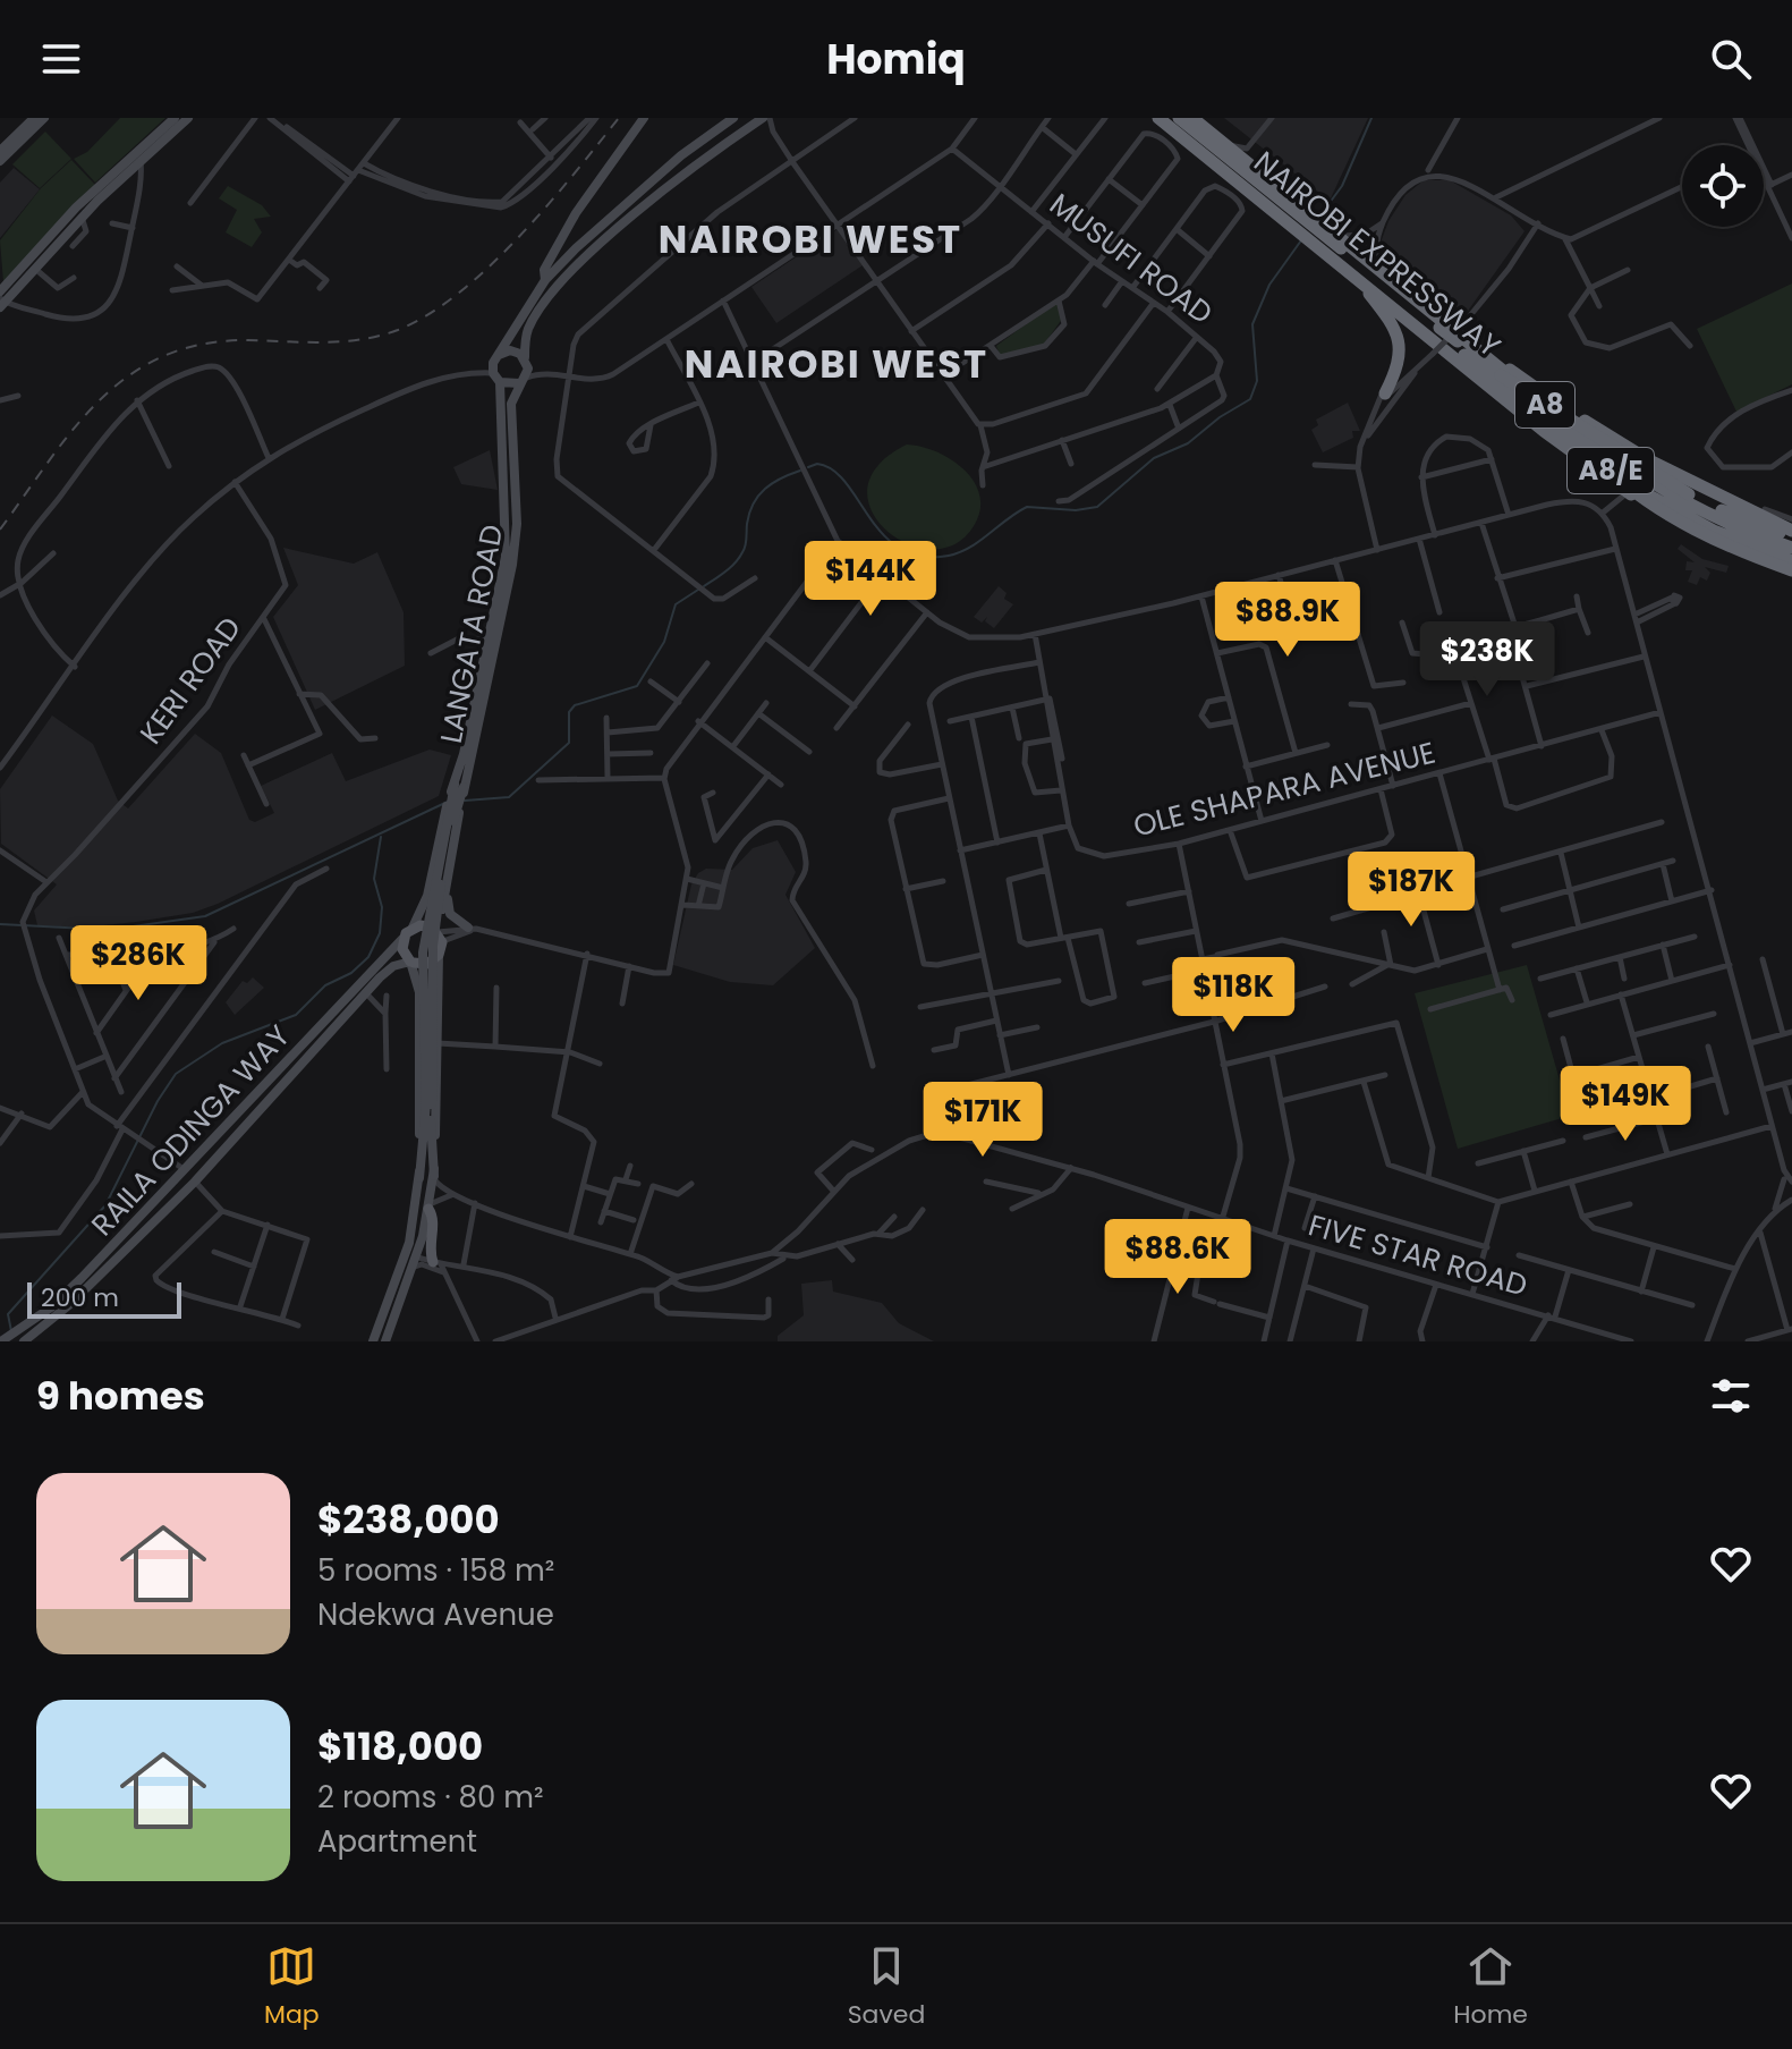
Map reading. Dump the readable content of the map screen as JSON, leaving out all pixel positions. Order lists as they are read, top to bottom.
{
  "streets": {
    "highway": ["NAIROBI EXPRESSWAY", "A8", "A8/E"],
    "main road": ["LANGATA ROAD", "RAILA ODINGA WAY"],
    "street": [
      "MUSUFI ROAD",
      "KERI ROAD",
      "OLE SHAPARA AVENUE",
      "FIVE STAR ROAD"
    ]
  },
  "crossings": [
    ["NAIROBI EXPRESSWAY", "A8"],
    ["LANGATA ROAD", "RAILA ODINGA WAY"]
  ],
  "districts": ["NAIROBI WEST", "NAIROBI WEST"],
  "scale_bar": "200 m",
  "page": {
    "header": "Homiq",
    "price": [
      "$144K",
      "$88.9K",
      "$238K",
      "$187K",
      "$286K",
      "$118K",
      "$149K",
      "$171K",
      "$88.6K"
    ],
    "scale": "200 m",
    "heading": "9 homes",
    "list": [
      {
        "name": "$238,000",
        "note": "5 rooms · 158 m² · Ndekwa Avenue"
      },
      {
        "name": "$118,000",
        "note": "2 rooms · 80 m² · Apartment"
      }
    ],
    "tabs": ["Map", "Saved", "Home"]
  }
}
